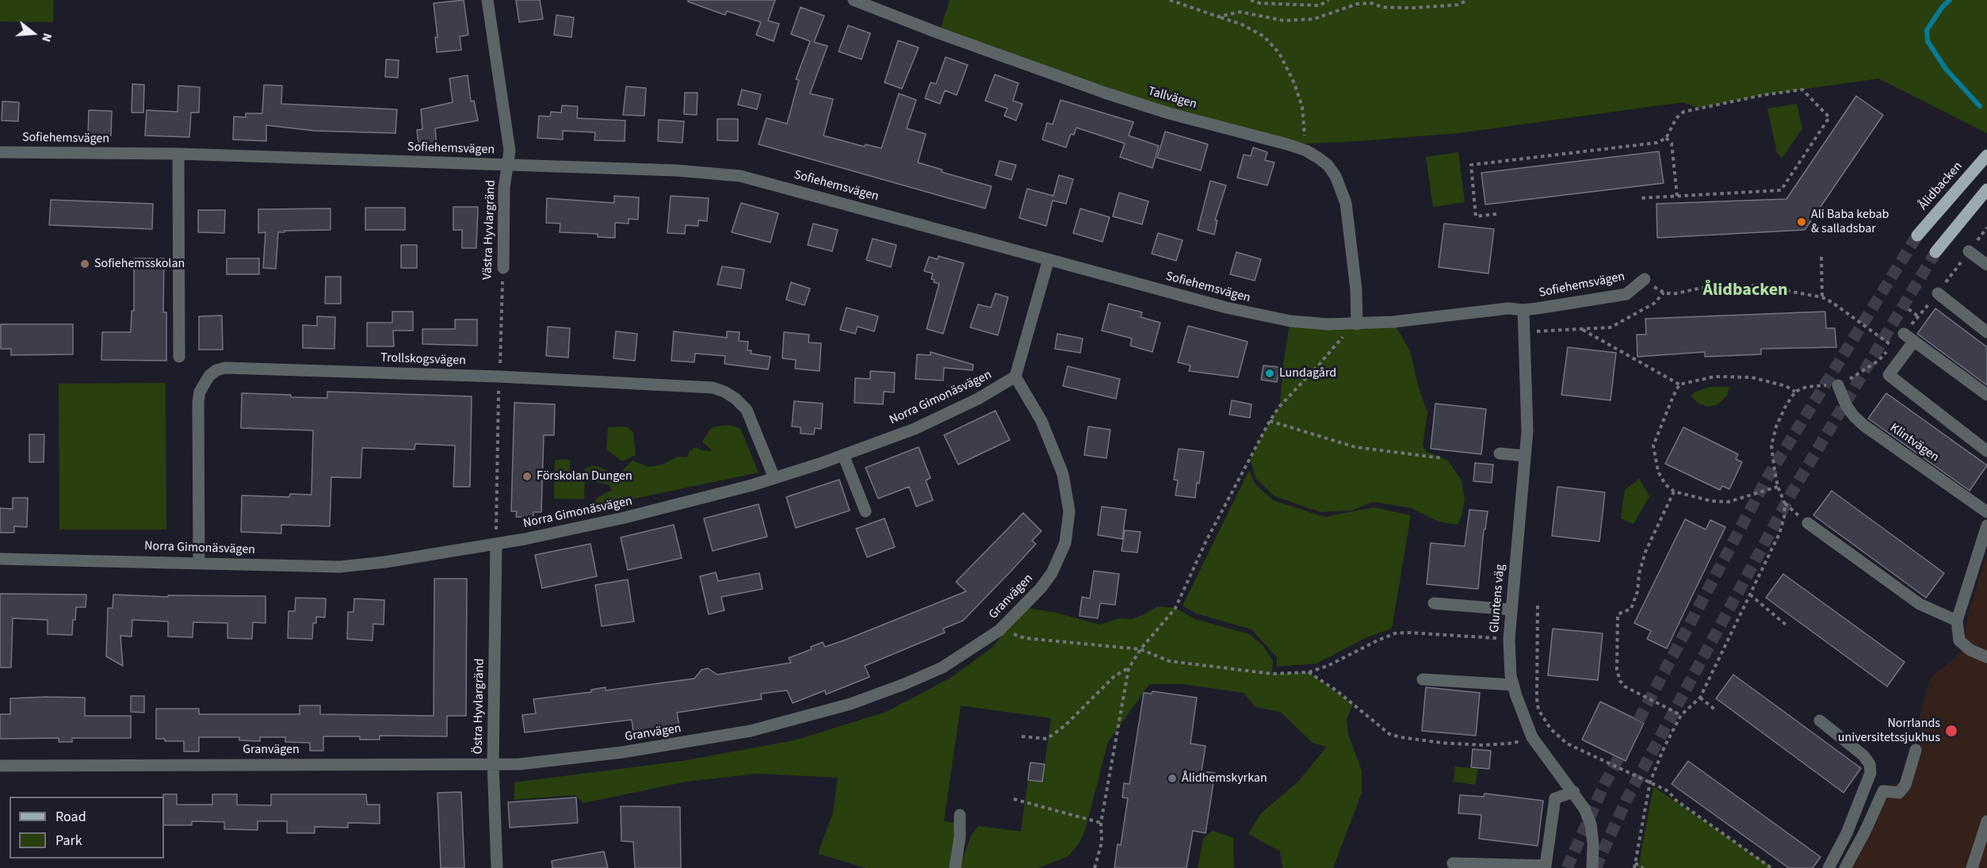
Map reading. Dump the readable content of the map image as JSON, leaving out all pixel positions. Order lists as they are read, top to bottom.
{
  "streets": {
    "main road": ["Ålidbacken"],
    "street": [
      "Tallvägen",
      "Sofiehemsvägen",
      "Västra Hyvlargränd",
      "Trollskogsvägen",
      "Norra Gimonäsvägen",
      "Klintvägen",
      "Granvägen",
      "Gluntens väg",
      "Östra Hyvlargränd"
    ]
  },
  "crossings": [
    ["Tallvägen", "Sofiehemsvägen"],
    ["Sofiehemsvägen", "Västra Hyvlargränd"],
    ["Sofiehemsvägen", "Gluntens väg"],
    ["Västra Hyvlargränd", "Trollskogsvägen"],
    ["Västra Hyvlargränd", "Norra Gimonäsvägen"],
    ["Västra Hyvlargränd", "Östra Hyvlargränd"],
    ["Trollskogsvägen", "Norra Gimonäsvägen"],
    ["Norra Gimonäsvägen", "Granvägen"],
    ["Norra Gimonäsvägen", "Östra Hyvlargränd"],
    ["Granvägen", "Östra Hyvlargränd"]
  ],
  "districts": ["Ålidbacken"],
  "places": [
    "Ali Baba kebab & salladsbar",
    "Sofiehemsskolan",
    "Lundagård",
    "Förskolan Dungen",
    "Norrlands universitetssjukhus",
    "Ålidhemskyrkan"
  ],
  "legend": ["Road", "Park"],
  "north": "right"
}
